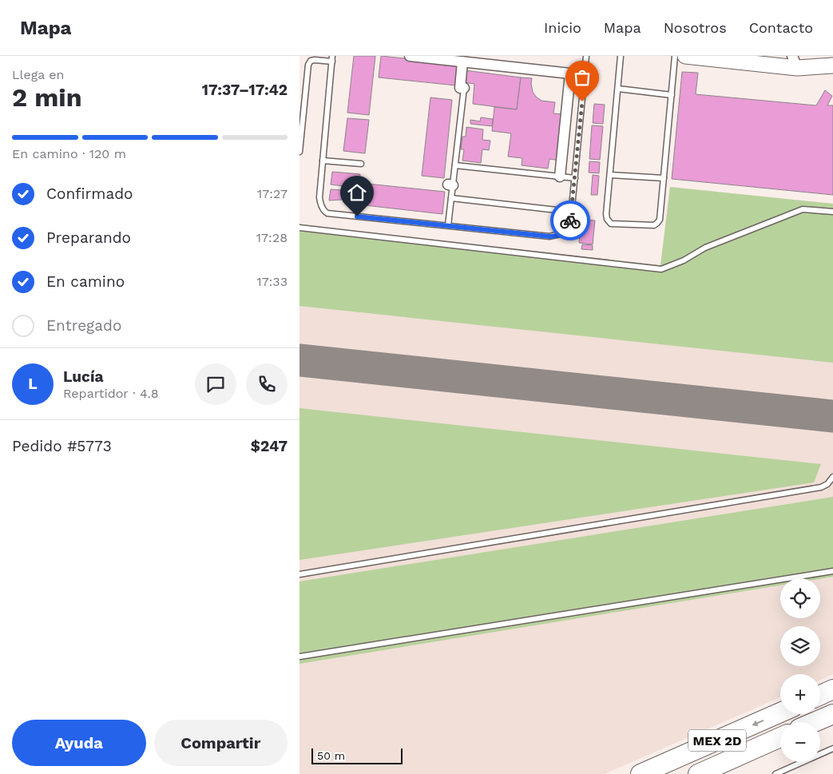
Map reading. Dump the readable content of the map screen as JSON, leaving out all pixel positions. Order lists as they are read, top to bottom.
{
  "streets": {
    "highway": ["MEX 2D"]
  },
  "scale_bar": "50 m",
  "page": {
    "header": "Mapa",
    "nav": [
      "Inicio",
      "Mapa",
      "Nosotros",
      "Contacto"
    ],
    "heading": ["2 min", "Llega en", "17:37–17:42"],
    "panel": [
      "Lucía",
      "Repartidor · 4.8",
      "Pedido #5773",
      "$247"
    ],
    "bar": "En camino · 120 m",
    "list": [
      ["Confirmado", "17:27"],
      ["Preparando", "17:28"],
      ["En camino", "17:33"],
      "Entregado"
    ],
    "round": "L",
    "map_buttons": ["+", "−"],
    "buttons": ["Ayuda", "Compartir"],
    "scale": "50 m"
  }
}
